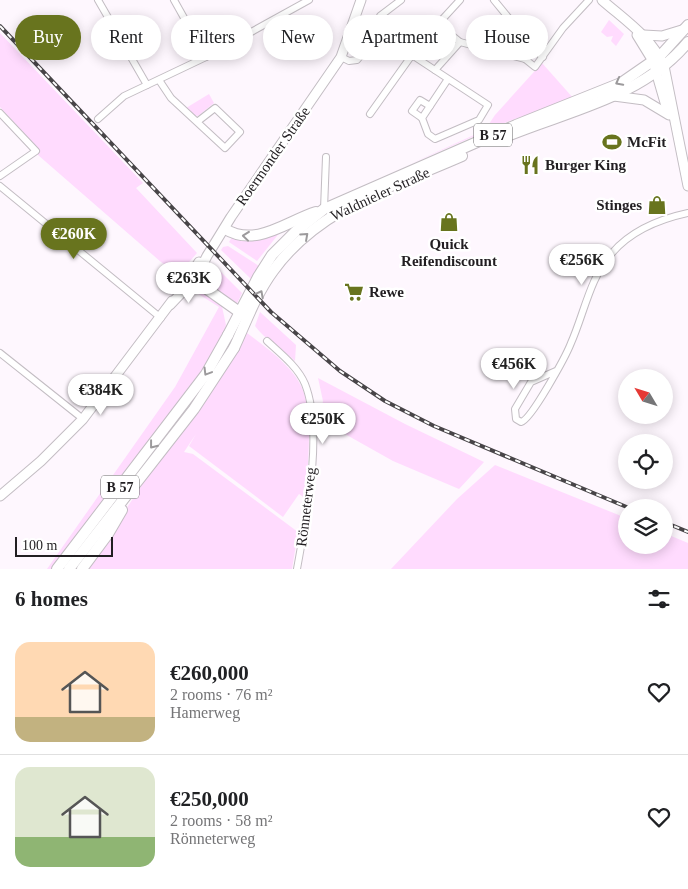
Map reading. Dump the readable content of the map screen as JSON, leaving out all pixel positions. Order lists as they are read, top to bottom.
{
  "streets": {
    "main road": ["B 57", "Roermonder Straße", "Waldnieler Straße"],
    "street": ["Rönneterweg"]
  },
  "places": {
    "sports": ["McFit"],
    "restaurant": ["Burger King"],
    "shop": ["Stinges", "Quick Reifendiscount"],
    "supermarket": ["Rewe"]
  },
  "scale_bar": "100 m",
  "north": "top left",
  "page": {
    "chip": [
      "Buy",
      "Rent",
      "Filters",
      "New",
      "Apartment",
      "House"
    ],
    "price": [
      "€260K",
      "€256K",
      "€263K",
      "€456K",
      "€384K",
      "€250K"
    ],
    "scale": "100 m",
    "heading": "6 homes",
    "list": [
      {
        "name": "€260,000",
        "note": "2 rooms · 76 m² · Hamerweg"
      },
      {
        "name": "€250,000",
        "note": "2 rooms · 58 m² · Rönneterweg"
      }
    ]
  }
}
